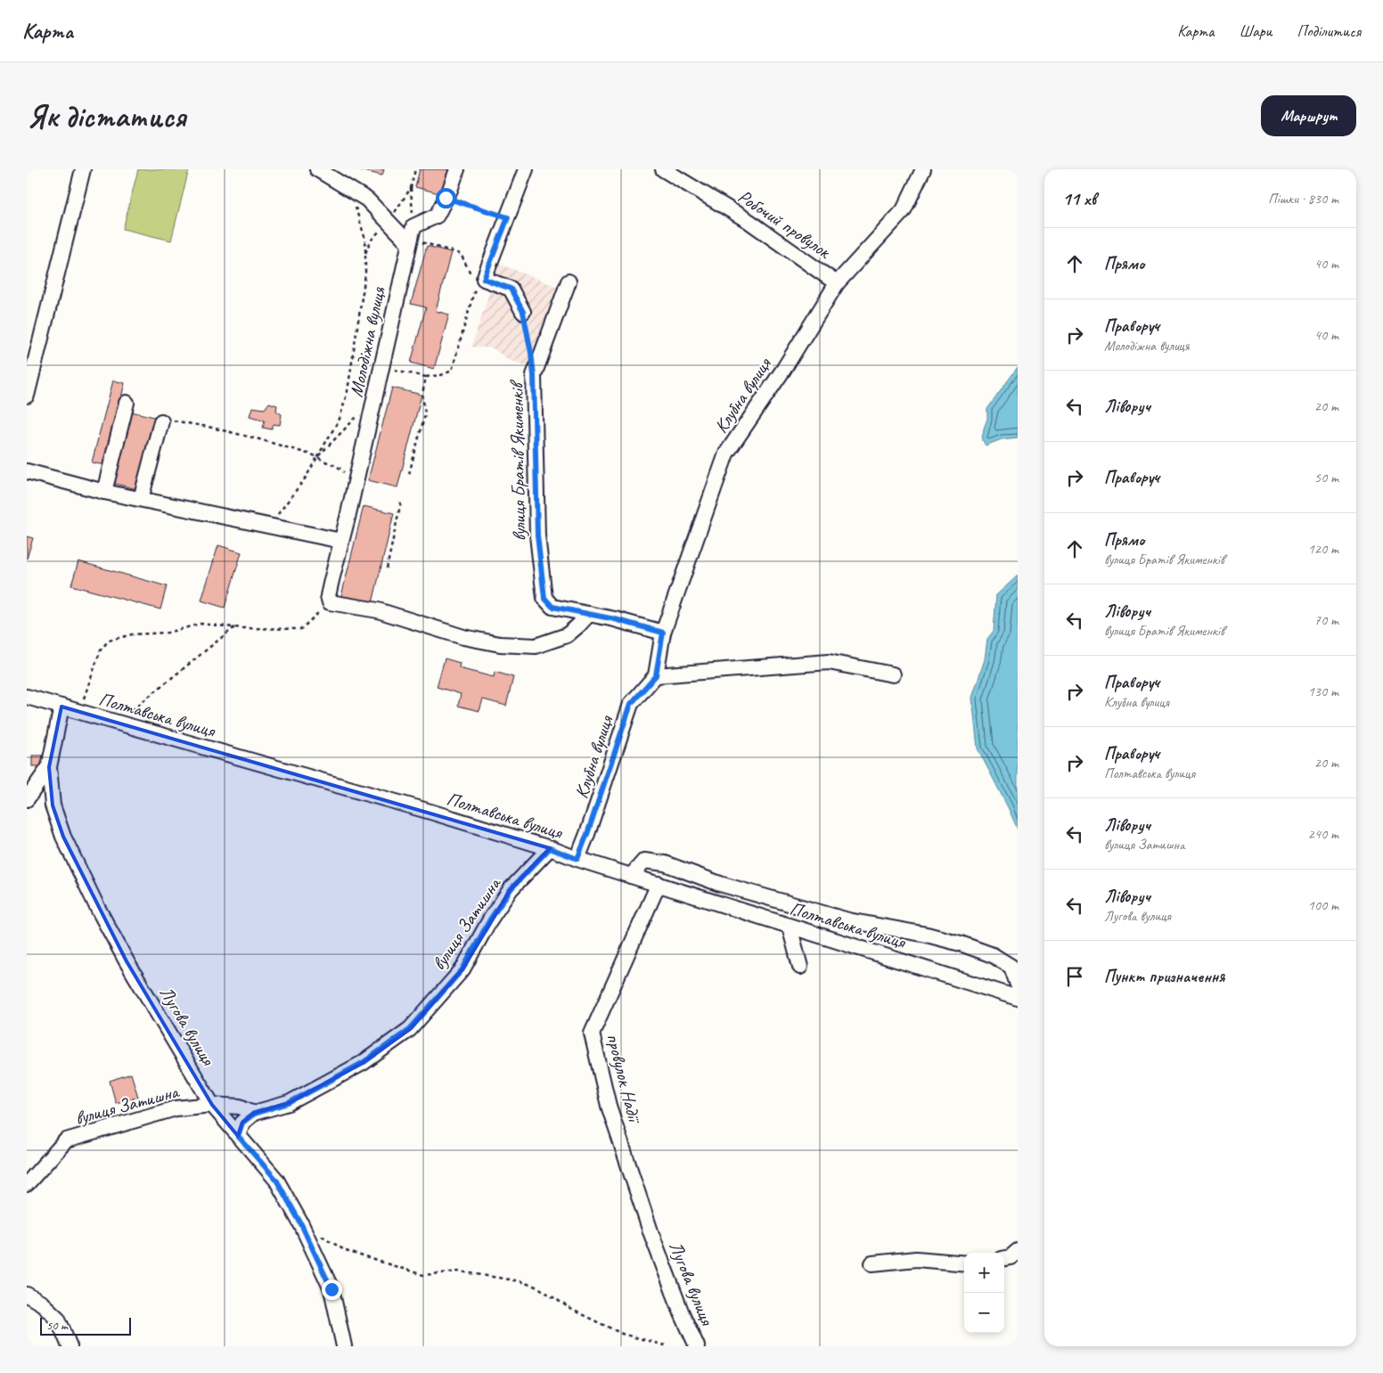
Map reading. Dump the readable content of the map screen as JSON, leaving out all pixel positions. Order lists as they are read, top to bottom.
{
  "streets": {
    "street": [
      "Робочий провулок",
      "Молодіжна вулиця",
      "Клубна вулиця",
      "вулиця Братів Якименків",
      "Полтавська вулиця",
      "вулиця Затишна",
      "Лугова вулиця",
      "провулок Надії"
    ]
  },
  "crossings": [
    ["Робочий провулок", "Клубна вулиця"],
    ["Клубна вулиця", "вулиця Братів Якименків"],
    ["Клубна вулиця", "Полтавська вулиця"],
    ["Полтавська вулиця", "вулиця Затишна"],
    ["Полтавська вулиця", "Лугова вулиця"],
    ["Полтавська вулиця", "провулок Надії"],
    ["вулиця Затишна", "Лугова вулиця"],
    ["Лугова вулиця", "провулок Надії"]
  ],
  "scale_bar": "50 m",
  "page": {
    "header": "Карта",
    "nav": ["Карта", "Шари", "Поділитися"],
    "buttons": "Маршрут",
    "title": "Як дістатися",
    "heading": ["11 хв", "Пішки · 830 m"],
    "list": [
      ["Прямо", "40 m"],
      ["Праворуч", "Молодіжна вулиця", "40 m"],
      ["Ліворуч", "20 m"],
      ["Праворуч", "50 m"],
      ["Прямо", "вулиця Братів Якименків", "120 m"],
      ["Ліворуч", "вулиця Братів Якименків", "70 m"],
      ["Праворуч", "Клубна вулиця", "130 m"],
      ["Праворуч", "Полтавська вулиця", "20 m"],
      ["Ліворуч", "вулиця Затишна", "240 m"],
      ["Ліворуч", "Лугова вулиця", "100 m"],
      "Пункт призначення"
    ],
    "map_buttons": ["+", "−"],
    "scale": "50 m"
  }
}
